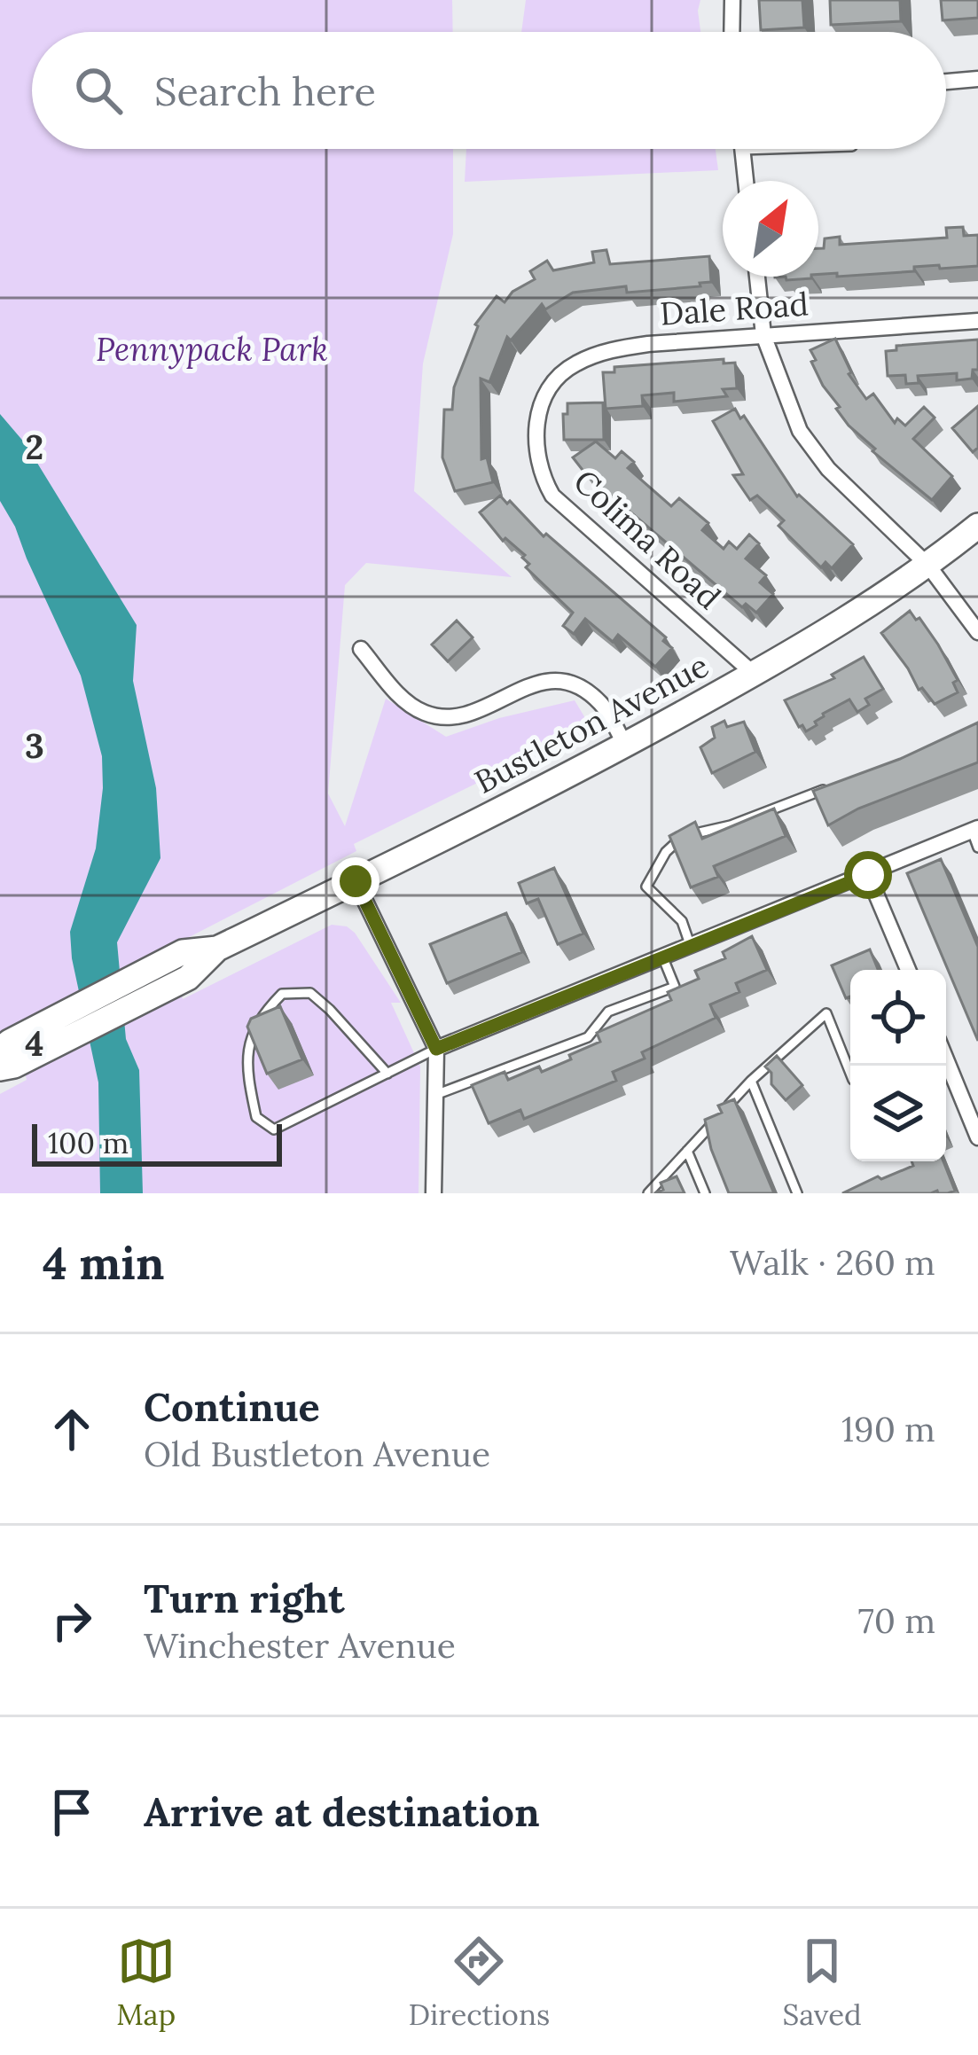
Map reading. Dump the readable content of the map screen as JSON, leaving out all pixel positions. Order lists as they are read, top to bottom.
{
  "streets": {
    "main road": ["Bustleton Avenue"],
    "street": ["Dale Road", "Colima Road"]
  },
  "crossings": [
    ["Dale Road", "Colima Road"],
    ["Colima Road", "Bustleton Avenue"]
  ],
  "parks": ["Pennypack Park"],
  "scale_bar": "100 m",
  "north": "top right",
  "page": {
    "search": "Search here",
    "scale": "100 m",
    "heading": ["4 min", "Walk · 260 m"],
    "list": [
      ["Continue", "Old Bustleton Avenue", "190 m"],
      ["Turn right", "Winchester Avenue", "70 m"],
      "Arrive at destination"
    ],
    "nav": ["Map", "Directions", "Saved"]
  },
  "grid": {
    "rows": ["2", "3", "4"]
  }
}
